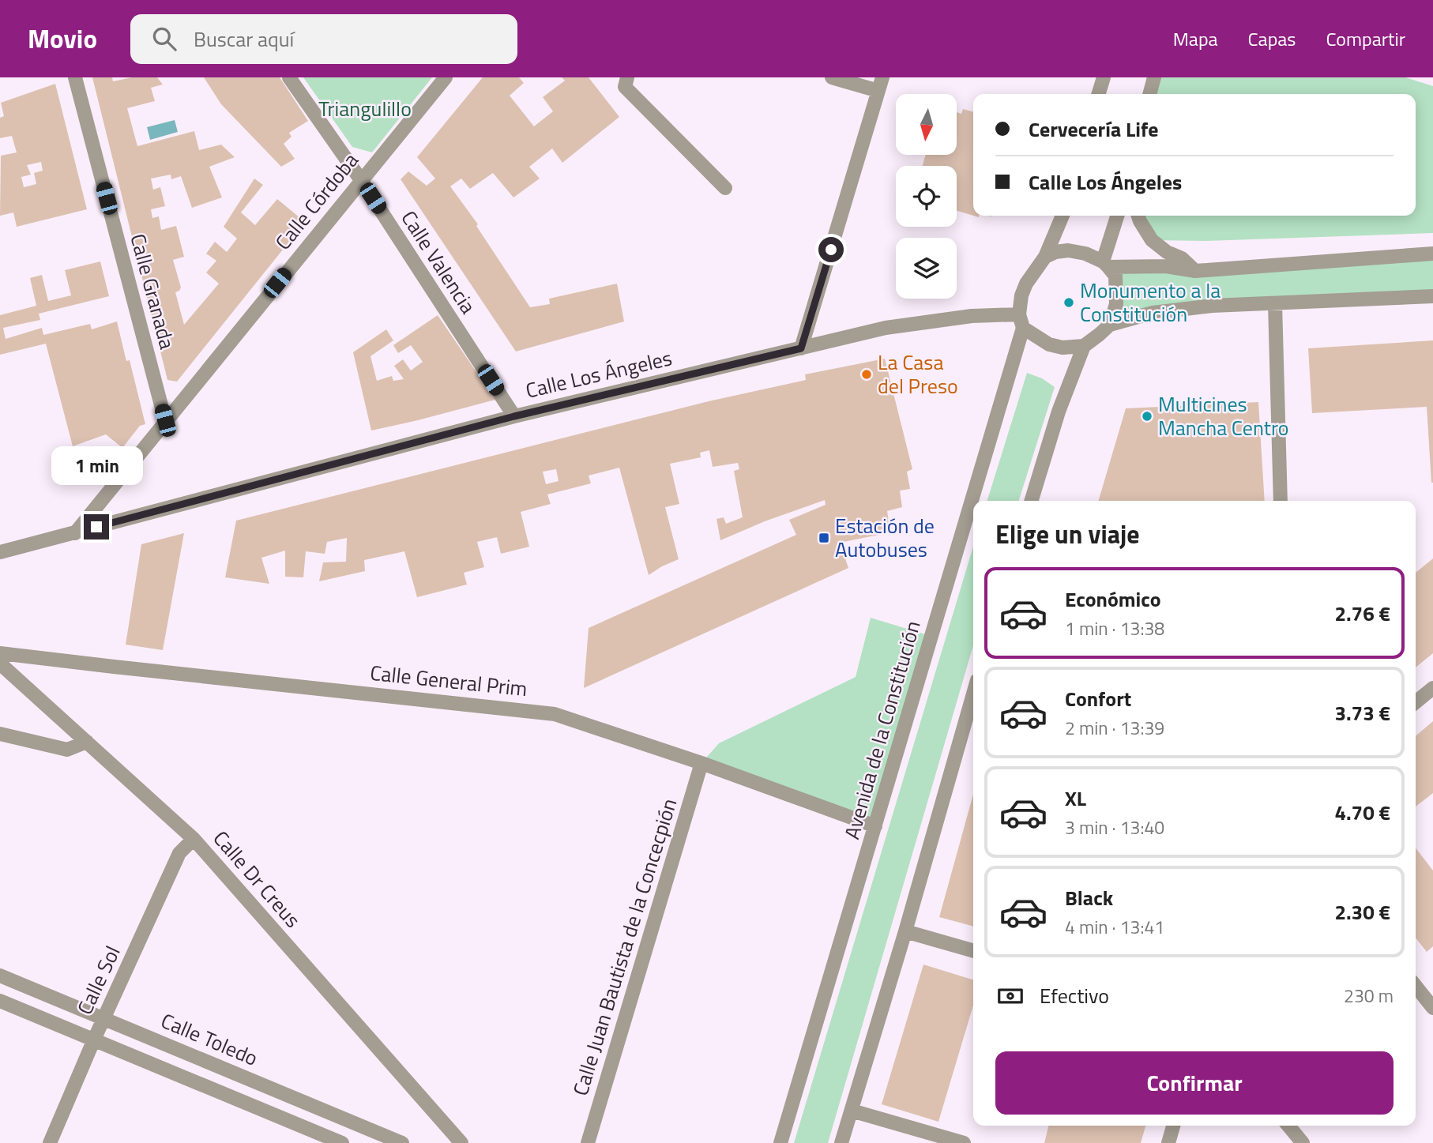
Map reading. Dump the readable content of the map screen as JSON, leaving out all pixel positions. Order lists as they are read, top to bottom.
{
  "streets": {
    "street": [
      "Calle Córdoba",
      "Calle Valencia",
      "Calle Granada",
      "Calle Los Ángeles",
      "Calle General Prim",
      "Avenida de la Constitución",
      "Calle Dr Creus",
      "Calle Juan Bautista de la Concecpión",
      "Calle Sol",
      "Calle Toledo"
    ]
  },
  "crossings": [
    ["Calle Córdoba", "Calle Valencia"],
    ["Calle Córdoba", "Calle Granada"],
    ["Calle Córdoba", "Calle Los Ángeles"],
    ["Calle Valencia", "Calle Los Ángeles"],
    ["Calle Los Ángeles", "Avenida de la Constitución"],
    ["Calle General Prim", "Avenida de la Constitución"],
    ["Calle General Prim", "Calle Juan Bautista de la Concecpión"],
    ["Calle Dr Creus", "Calle Sol"],
    ["Calle Sol", "Calle Toledo"]
  ],
  "parks": ["Triangulillo"],
  "places": {
    "other": ["Monumento a la Constitución", "La Casa del Preso", "Multicines Mancha Centro"],
    "transit": ["Estación de Autobuses"]
  },
  "north": "bottom",
  "page": {
    "header": "Movio",
    "search": "Buscar aquí",
    "nav": ["Mapa", "Capas", "Compartir"],
    "banner": ["Cervecería Life", "Calle Los Ángeles"],
    "bubble": "1 min",
    "heading": "Elige un viaje",
    "list": [
      {
        "name": "Económico",
        "note": "1 min · 13:38",
        "value": "2.76 €"
      },
      {
        "name": "Confort",
        "note": "2 min · 13:39",
        "value": "3.73 €"
      },
      {
        "name": "XL",
        "note": "3 min · 13:40",
        "value": "4.70 €"
      },
      {
        "name": "Black",
        "note": "4 min · 13:41",
        "value": "2.30 €"
      }
    ],
    "pay": ["Efectivo", "230 m"],
    "buttons": "Confirmar"
  }
}
